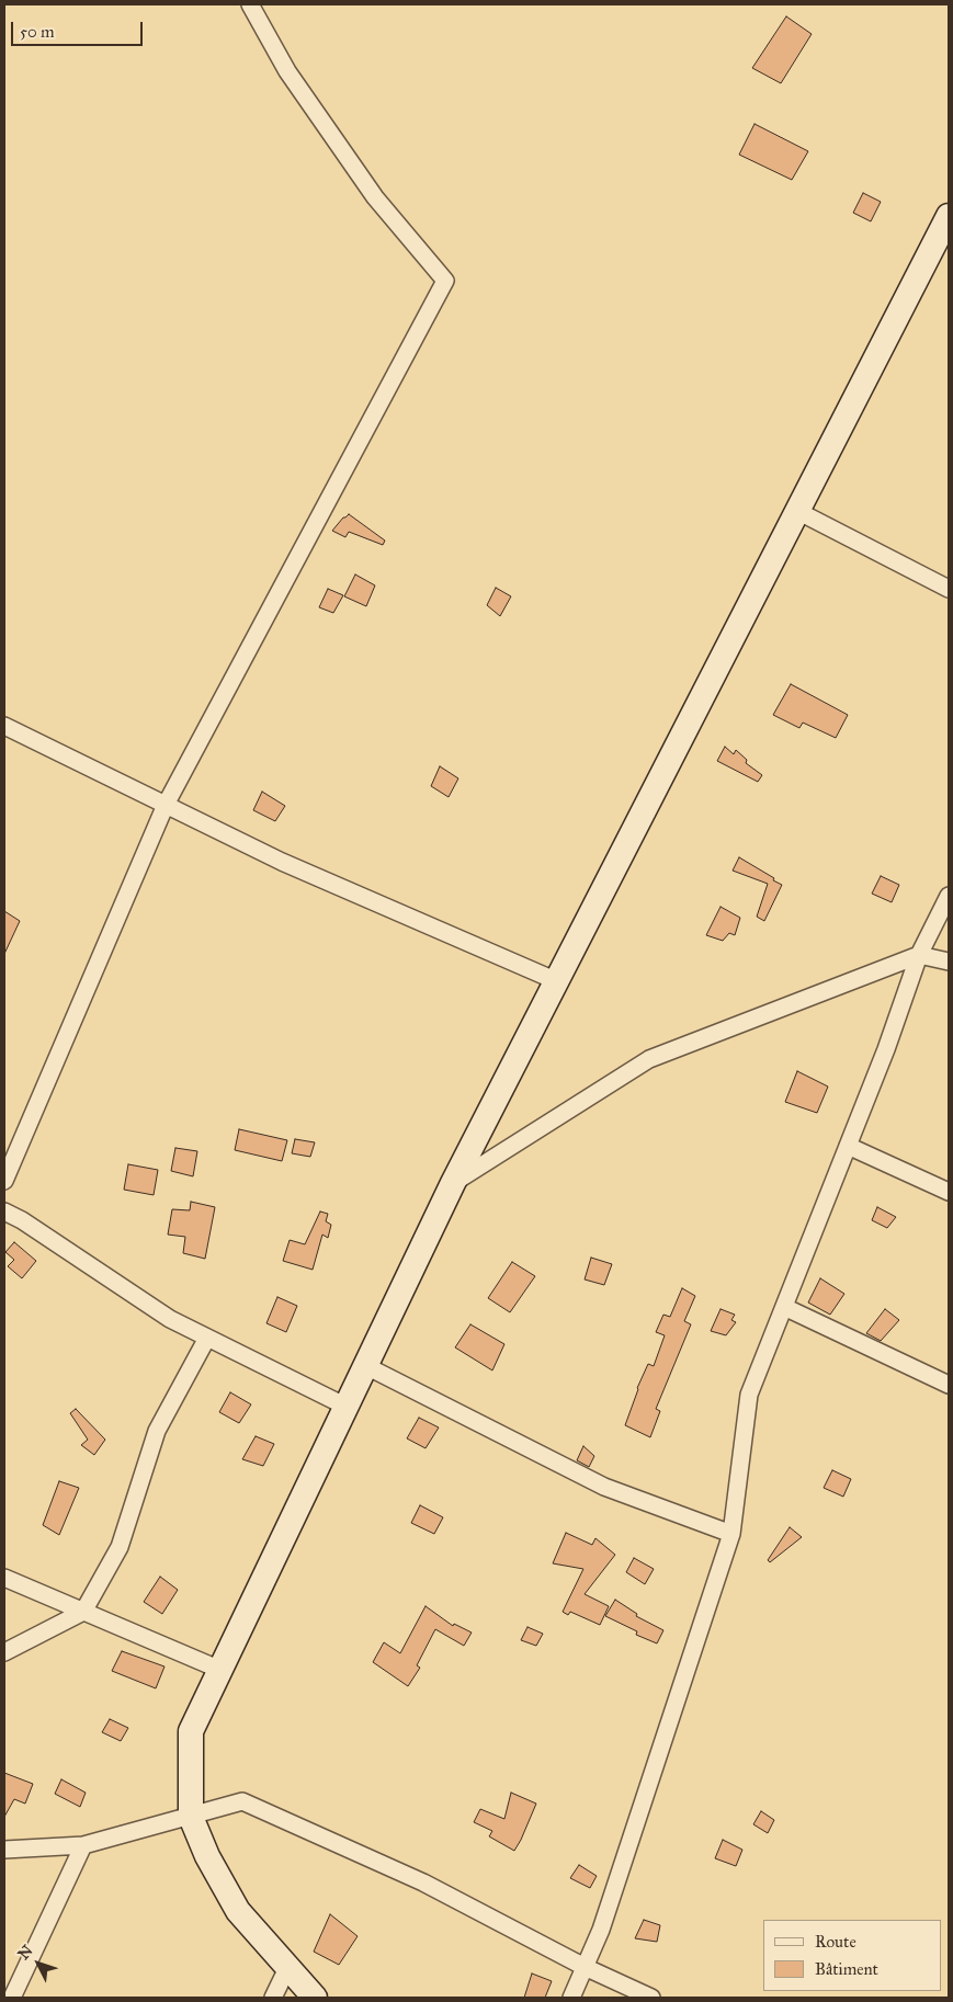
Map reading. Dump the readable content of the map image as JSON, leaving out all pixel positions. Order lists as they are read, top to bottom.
{
  "legend": ["Route", "Bâtiment"],
  "scale_bar": "50 m",
  "north": "top left"
}
